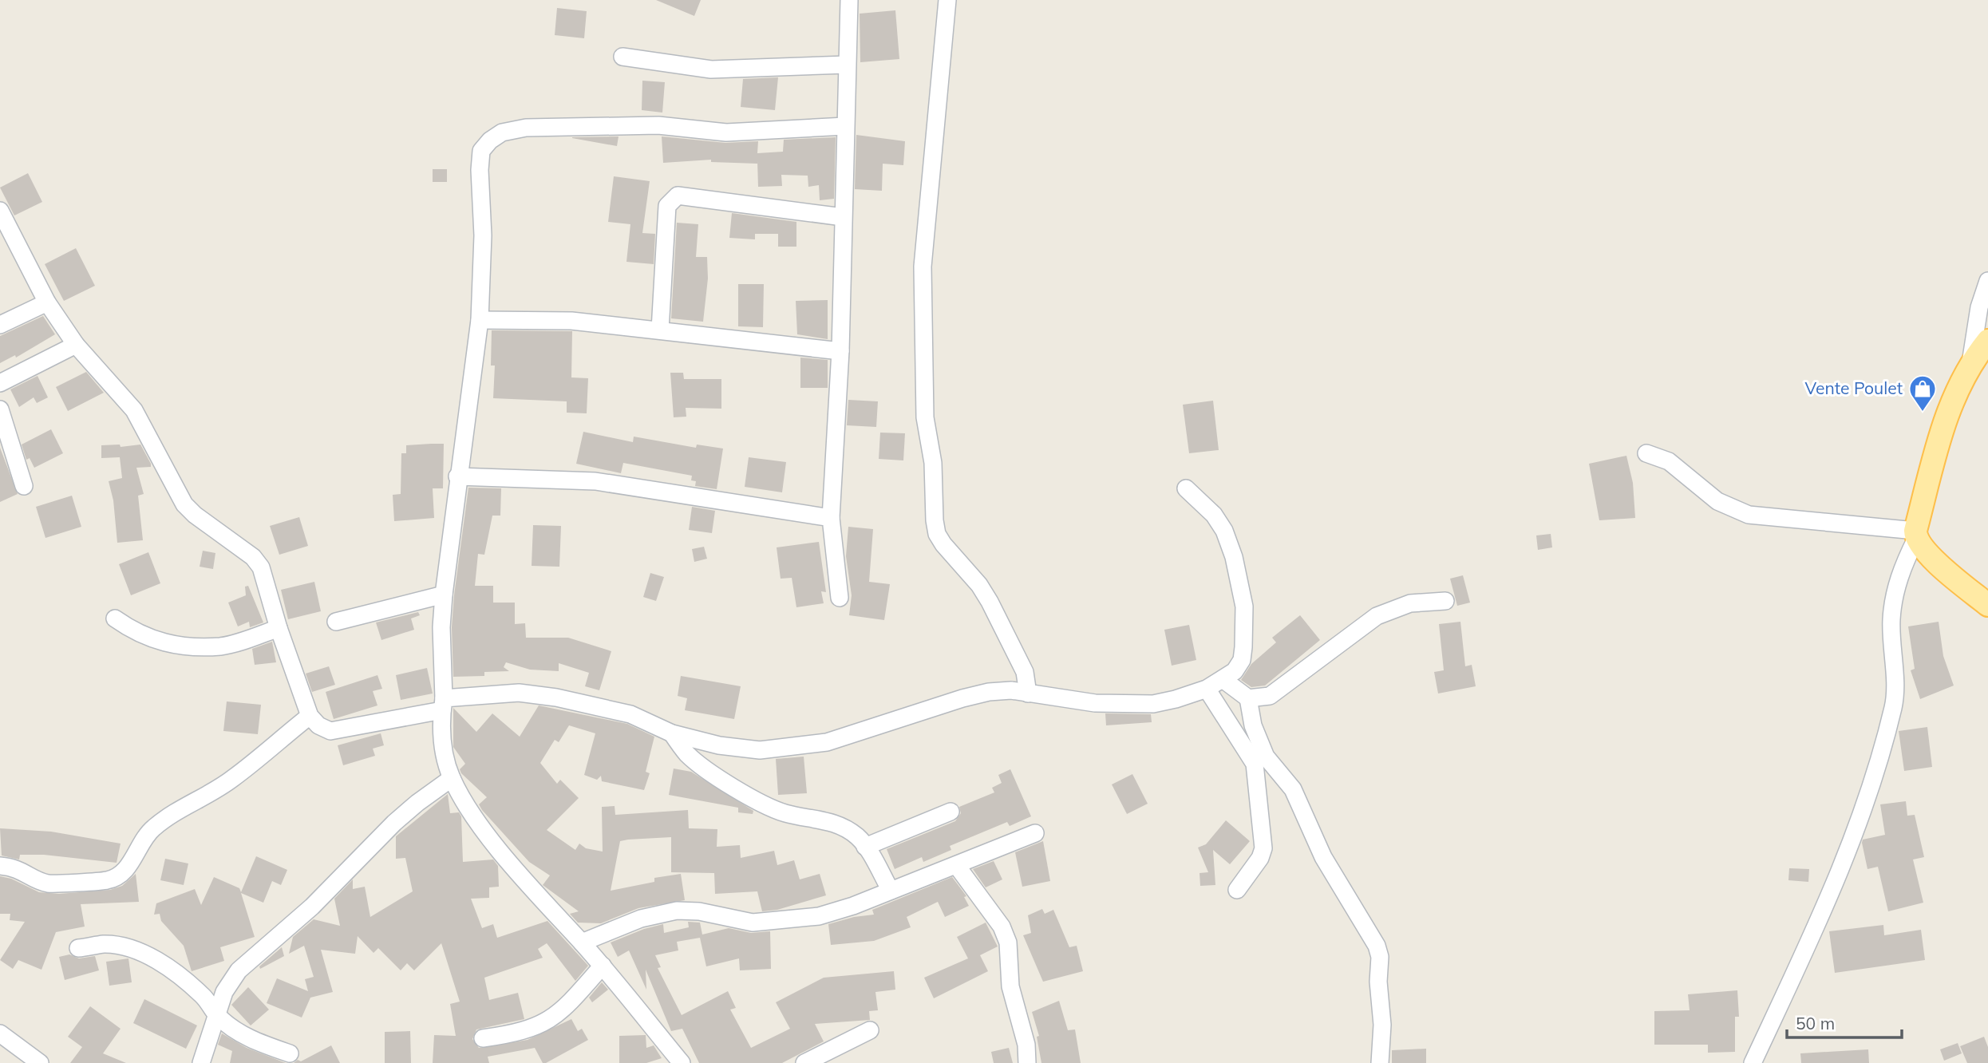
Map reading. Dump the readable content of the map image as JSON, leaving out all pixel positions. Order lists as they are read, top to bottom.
{
  "places": {
    "shop": ["Vente Poulet"]
  },
  "scale_bar": "50 m"
}
